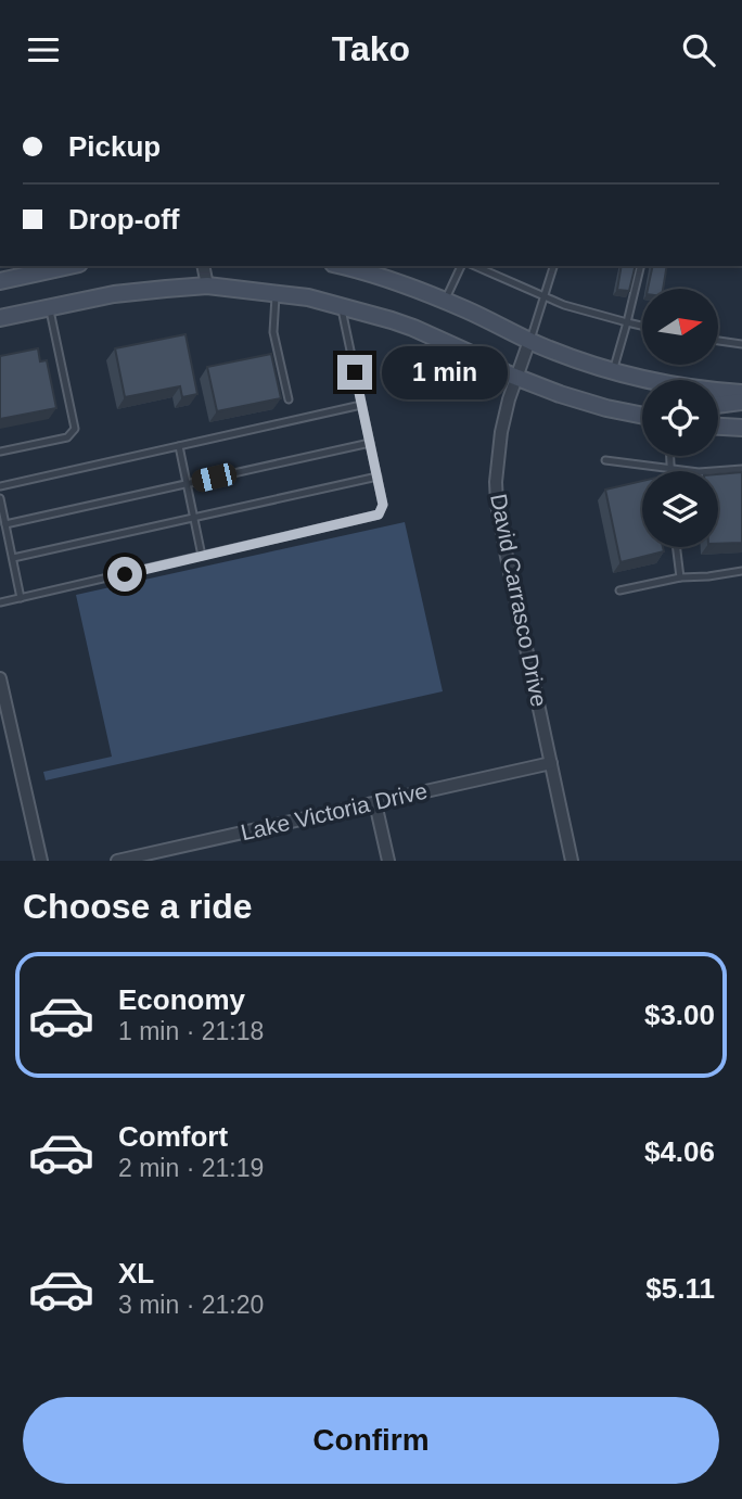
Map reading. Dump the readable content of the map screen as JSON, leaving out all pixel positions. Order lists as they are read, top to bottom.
{
  "streets": {
    "street": ["David Carrasco Drive", "Lake Victoria Drive"]
  },
  "crossings": [
    ["David Carrasco Drive", "Lake Victoria Drive"]
  ],
  "north": "right",
  "page": {
    "header": "Tako",
    "banner": ["Pickup", "Drop-off"],
    "bubble": "1 min",
    "heading": "Choose a ride",
    "list": [
      {
        "name": "Economy",
        "note": "1 min · 21:18",
        "value": "$3.00"
      },
      {
        "name": "Comfort",
        "note": "2 min · 21:19",
        "value": "$4.06"
      },
      {
        "name": "XL",
        "note": "3 min · 21:20",
        "value": "$5.11"
      }
    ],
    "buttons": "Confirm"
  }
}
